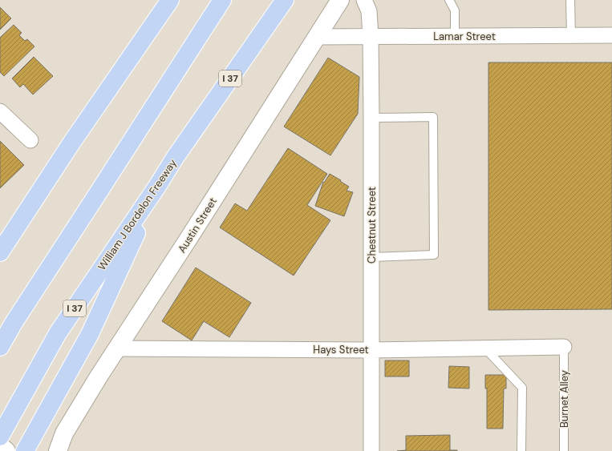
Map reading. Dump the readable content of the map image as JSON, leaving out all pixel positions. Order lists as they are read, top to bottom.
{
  "streets": {
    "highway": ["I 37", "William J Bordelon Freeway"],
    "street": [
      "Lamar Street",
      "Austin Street",
      "Chestnut Street",
      "Hays Street"
    ],
    "lane": ["Burnet Alley"]
  },
  "crossings": [
    ["Lamar Street", "Austin Street"],
    ["Lamar Street", "Chestnut Street"],
    ["Austin Street", "Hays Street"],
    ["Chestnut Street", "Hays Street"],
    ["Hays Street", "Burnet Alley"]
  ]
}
